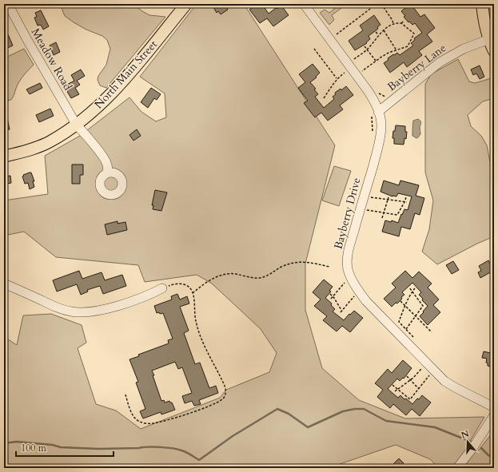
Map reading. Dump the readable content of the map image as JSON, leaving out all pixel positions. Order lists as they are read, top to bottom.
{
  "streets": {
    "main road": ["North Main Street"],
    "street": ["Meadow Road", "Bayberry Lane", "Bayberry Drive"]
  },
  "crossings": [
    ["Meadow Road", "North Main Street"],
    ["Bayberry Lane", "Bayberry Drive"]
  ],
  "scale_bar": "100 m",
  "north": "top"
}
